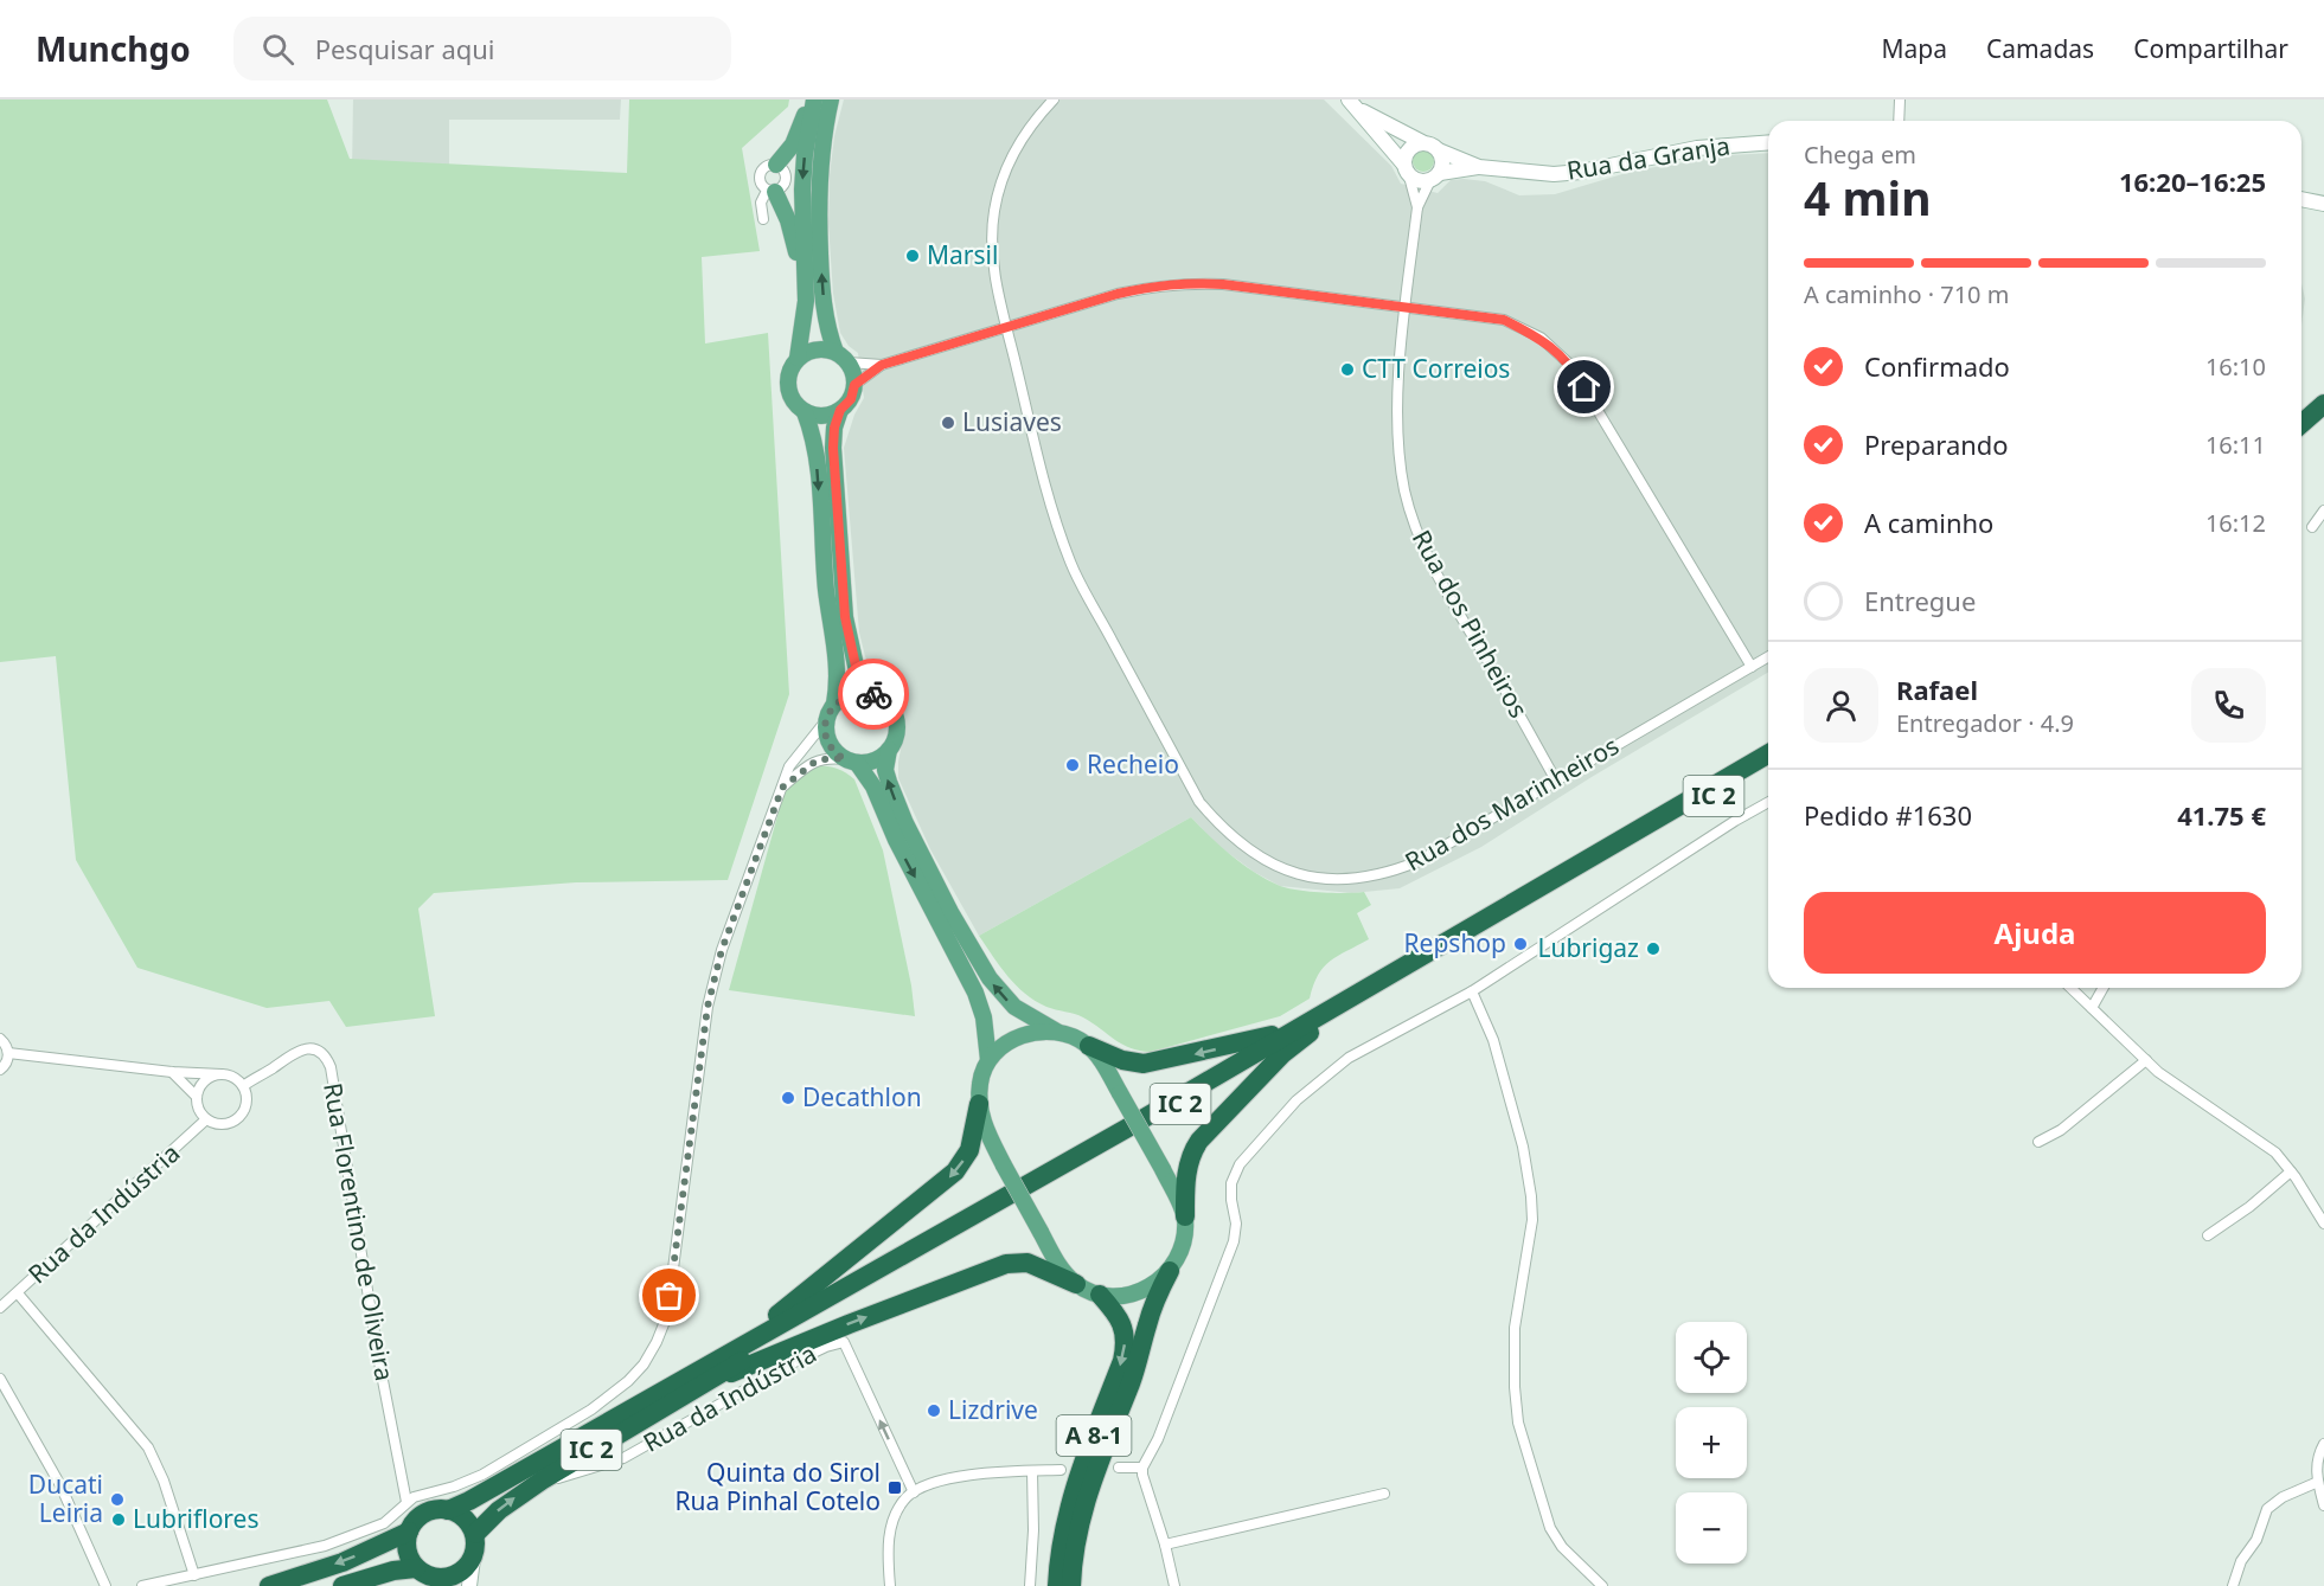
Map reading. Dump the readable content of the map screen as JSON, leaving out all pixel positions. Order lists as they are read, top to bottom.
{
  "streets": {
    "highway": ["IC 2", "A 8-1"],
    "main road": ["Rua da Granja"],
    "street": [
      "Rua dos Pinheiros",
      "Rua dos Marinheiros",
      "Rua da Indústria",
      "Rua Florentino de Oliveira"
    ]
  },
  "crossings": [
    ["Rua da Granja", "Rua dos Pinheiros"],
    ["Rua dos Pinheiros", "Rua dos Marinheiros"],
    ["IC 2", "Rua da Indústria"],
    ["Rua da Indústria", "Rua Florentino de Oliveira"]
  ],
  "places": {
    "other": [
      "Marsil",
      "CTT Correios",
      "Lusiaves",
      "Recheio",
      "Repshop",
      "Lubrigaz",
      "Decathlon",
      "Lizdrive",
      "Ducati Leiria",
      "Lubriflores"
    ],
    "transit": ["Quinta do Sirol Rua Pinhal Cotelo"]
  },
  "page": {
    "header": "Munchgo",
    "search": "Pesquisar aqui",
    "nav": ["Mapa", "Camadas", "Compartilhar"],
    "heading": ["4 min", "Chega em", "16:20–16:25"],
    "panel": [
      "Rafael",
      "Entregador · 4.9",
      "Pedido #1630",
      "41.75 €"
    ],
    "bar": "A caminho · 710 m",
    "list": [
      ["Confirmado", "16:10"],
      ["Preparando", "16:11"],
      ["A caminho", "16:12"],
      "Entregue"
    ],
    "buttons": "Ajuda",
    "map_buttons": ["+", "−"]
  }
}
